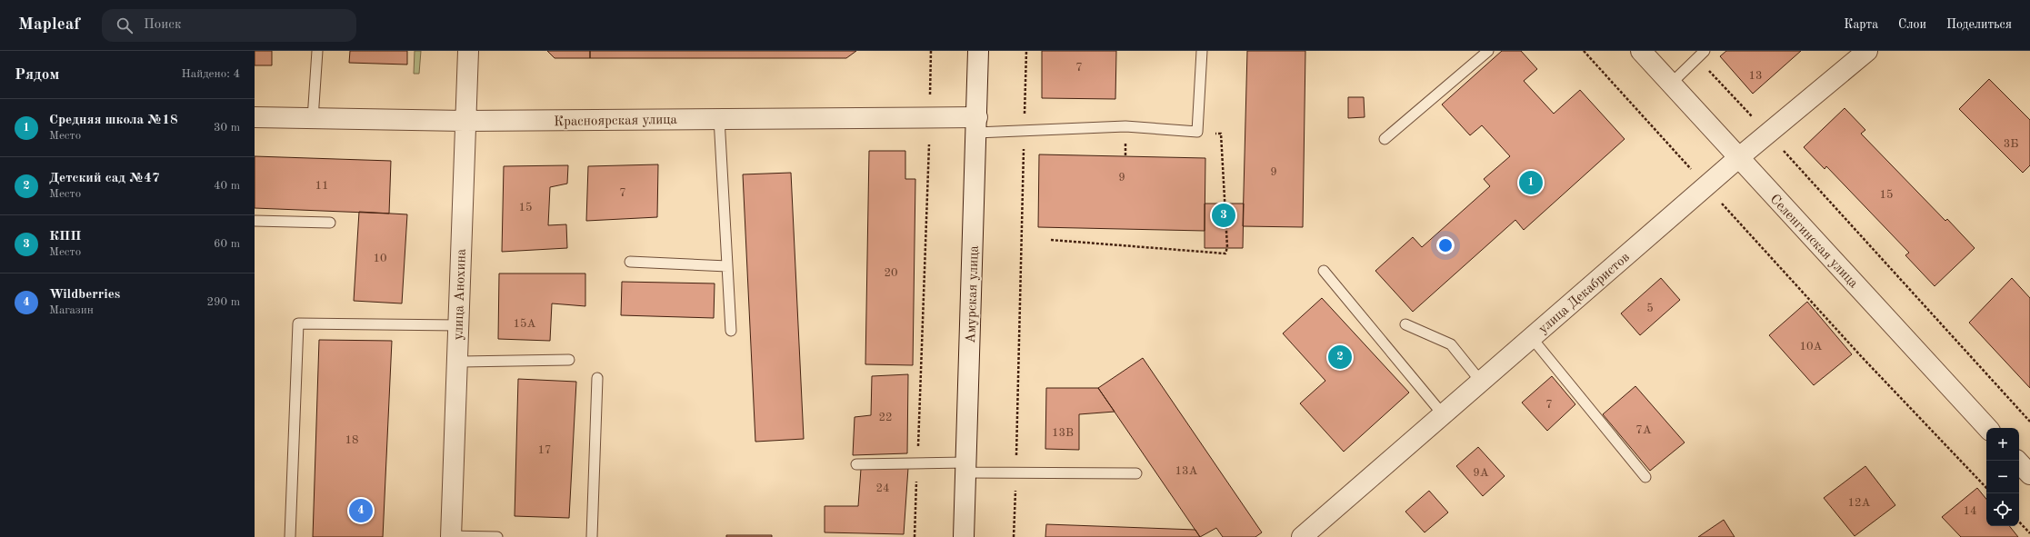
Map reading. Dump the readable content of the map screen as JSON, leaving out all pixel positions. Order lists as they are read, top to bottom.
{
  "streets": {
    "street": [
      "Красноярская улица",
      "Селенгинская улица",
      "улица Декабристов",
      "улица Анохина",
      "Амурская улица"
    ]
  },
  "crossings": [
    ["Красноярская улица", "улица Анохина"],
    ["Красноярская улица", "Амурская улица"],
    ["Селенгинская улица", "улица Декабристов"]
  ],
  "house_numbers": [
    "7",
    "13",
    "3Б",
    "9",
    "9",
    "11",
    "7",
    "15",
    "15",
    "10",
    "20",
    "5",
    "15А",
    "10А",
    "7",
    "22",
    "7А",
    "13В",
    "18",
    "17",
    "13А",
    "9А",
    "24",
    "12А",
    "14"
  ],
  "page": {
    "header": "Mapleaf",
    "search": "Поиск",
    "nav": ["Карта", "Слои", "Поделиться"],
    "heading": ["Рядом", "Найдено: 4"],
    "list": [
      {
        "mark": "1",
        "name": "Средняя школа №18",
        "note": "Место",
        "value": "30 m"
      },
      {
        "mark": "2",
        "name": "Детский сад №47",
        "note": "Место",
        "value": "40 m"
      },
      {
        "mark": "3",
        "name": "КПП",
        "note": "Место",
        "value": "60 m"
      },
      {
        "mark": "4",
        "name": "Wildberries",
        "note": "Магазин",
        "value": "290 m"
      }
    ],
    "pins": [
      "1",
      "3",
      "2",
      "4"
    ],
    "map_buttons": ["+", "−"]
  }
}
